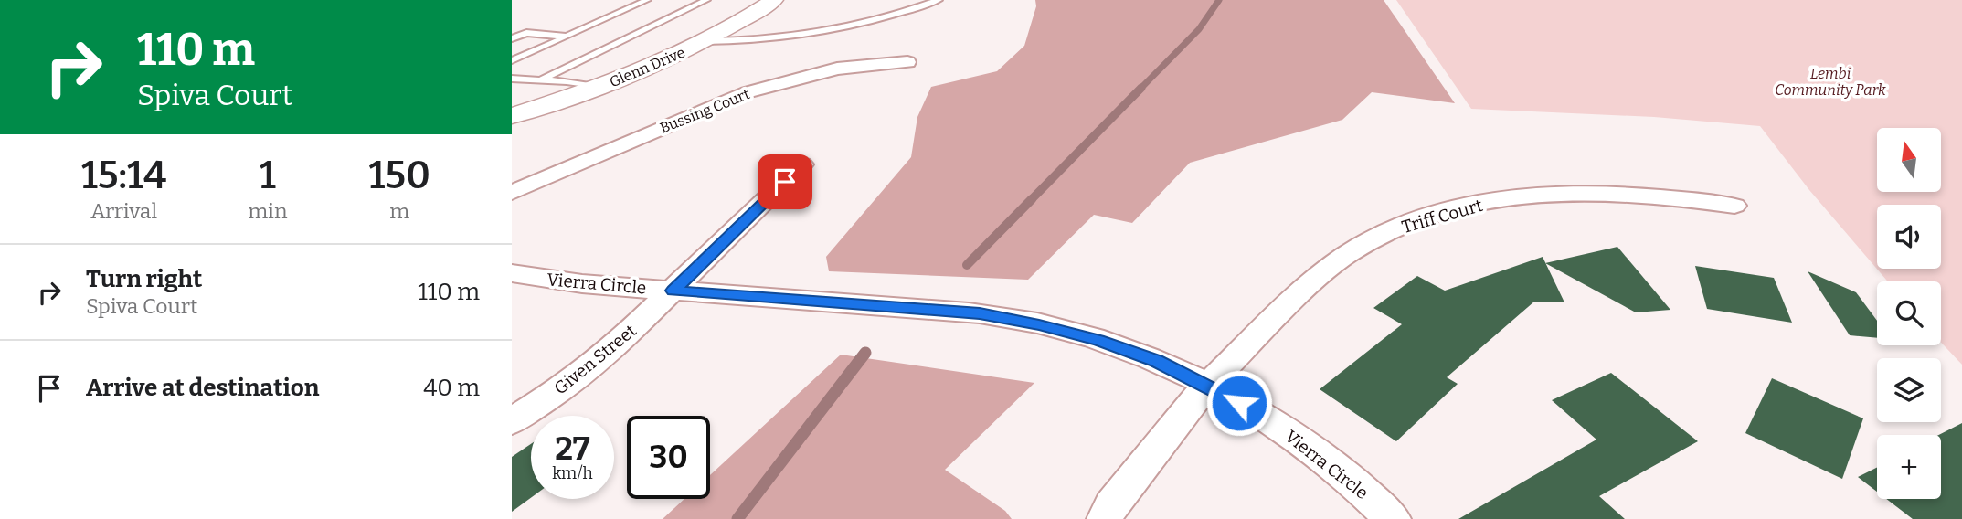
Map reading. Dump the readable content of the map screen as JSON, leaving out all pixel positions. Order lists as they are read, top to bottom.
{
  "streets": {
    "street": [
      "Glenn Drive",
      "Bussing Court",
      "Triff Court",
      "Vierra Circle",
      "Given Street"
    ]
  },
  "crossings": [
    ["Triff Court", "Vierra Circle"],
    ["Vierra Circle", "Given Street"]
  ],
  "parks": ["Lembi Community Park"],
  "north": "top",
  "page": {
    "turn": ["110 m", "Spiva Court"],
    "map_buttons": "+",
    "eta": [
      "15:14",
      "Arrival",
      "1",
      "min",
      "150",
      "m"
    ],
    "list": [
      {
        "name": "Turn right",
        "note": "Spiva Court",
        "value": "110 m"
      },
      {
        "name": "Arrive at destination",
        "value": "40 m"
      }
    ],
    "speed": "27 km/h",
    "limit": "30"
  }
}
